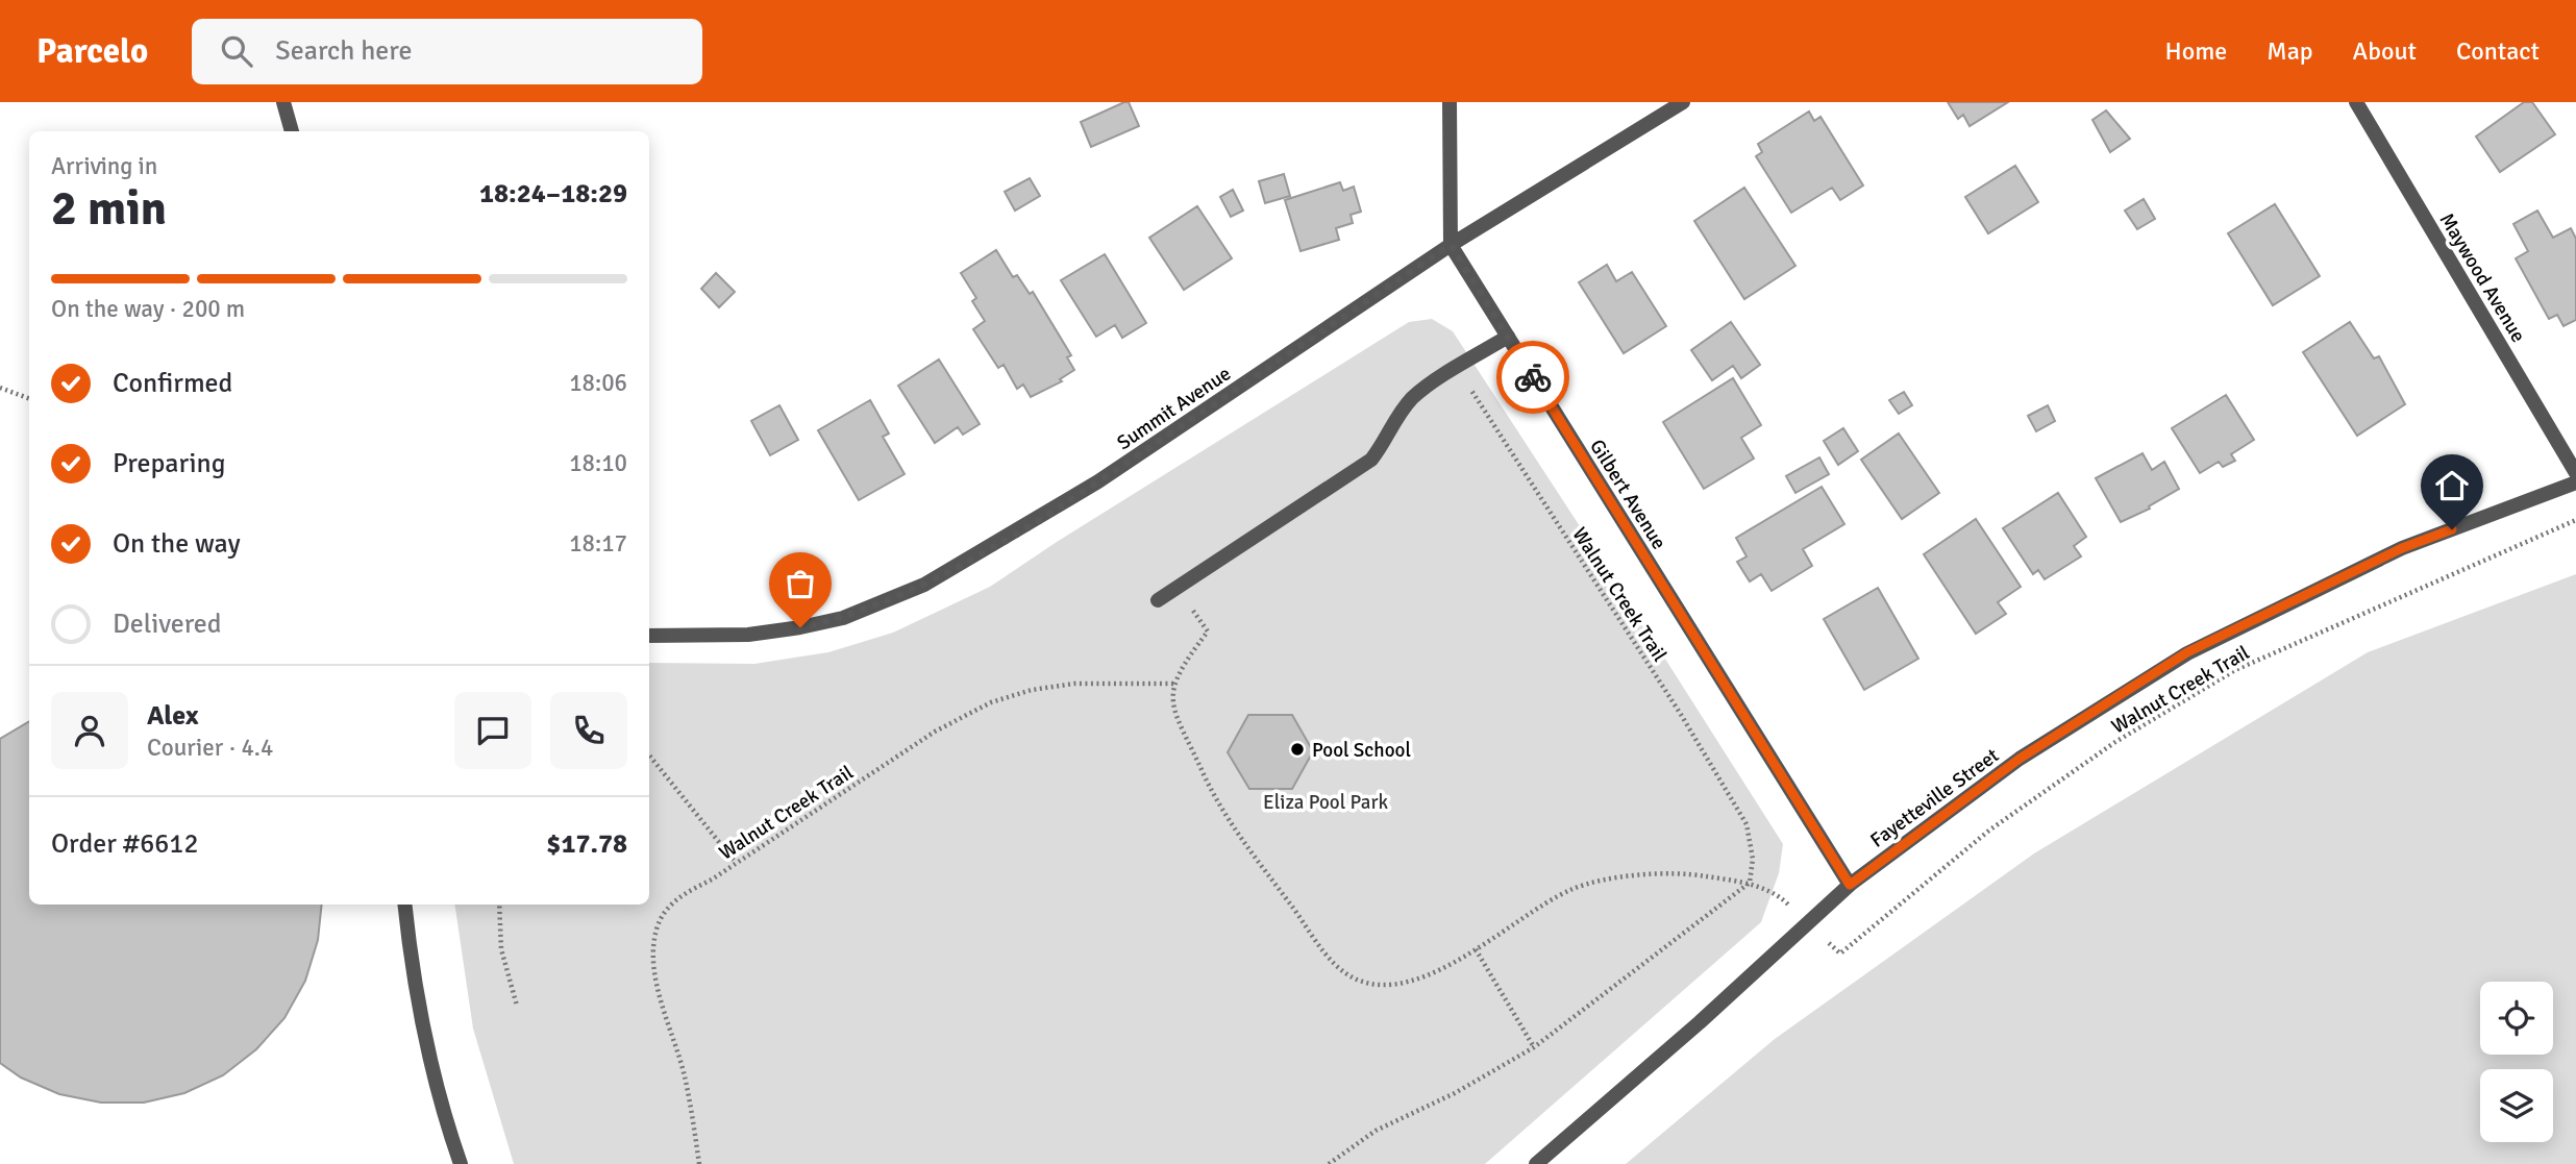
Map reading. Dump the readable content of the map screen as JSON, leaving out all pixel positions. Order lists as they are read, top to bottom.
{
  "streets": {
    "street": [
      "Maywood Avenue",
      "Summit Avenue",
      "Gilbert Avenue",
      "Fayetteville Street"
    ],
    "path": ["Walnut Creek Trail"]
  },
  "crossings": [
    ["Summit Avenue", "Gilbert Avenue"],
    ["Gilbert Avenue", "Fayetteville Street"]
  ],
  "parks": ["Eliza Pool Park"],
  "places": ["Pool School"],
  "page": {
    "header": "Parcelo",
    "search": "Search here",
    "nav": [
      "Home",
      "Map",
      "About",
      "Contact"
    ],
    "heading": ["2 min", "Arriving in", "18:24–18:29"],
    "panel": [
      "Alex",
      "Courier · 4.4",
      "Order #6612",
      "$17.78"
    ],
    "bar": "On the way · 200 m",
    "list": [
      ["Confirmed", "18:06"],
      ["Preparing", "18:10"],
      ["On the way", "18:17"],
      "Delivered"
    ]
  }
}
